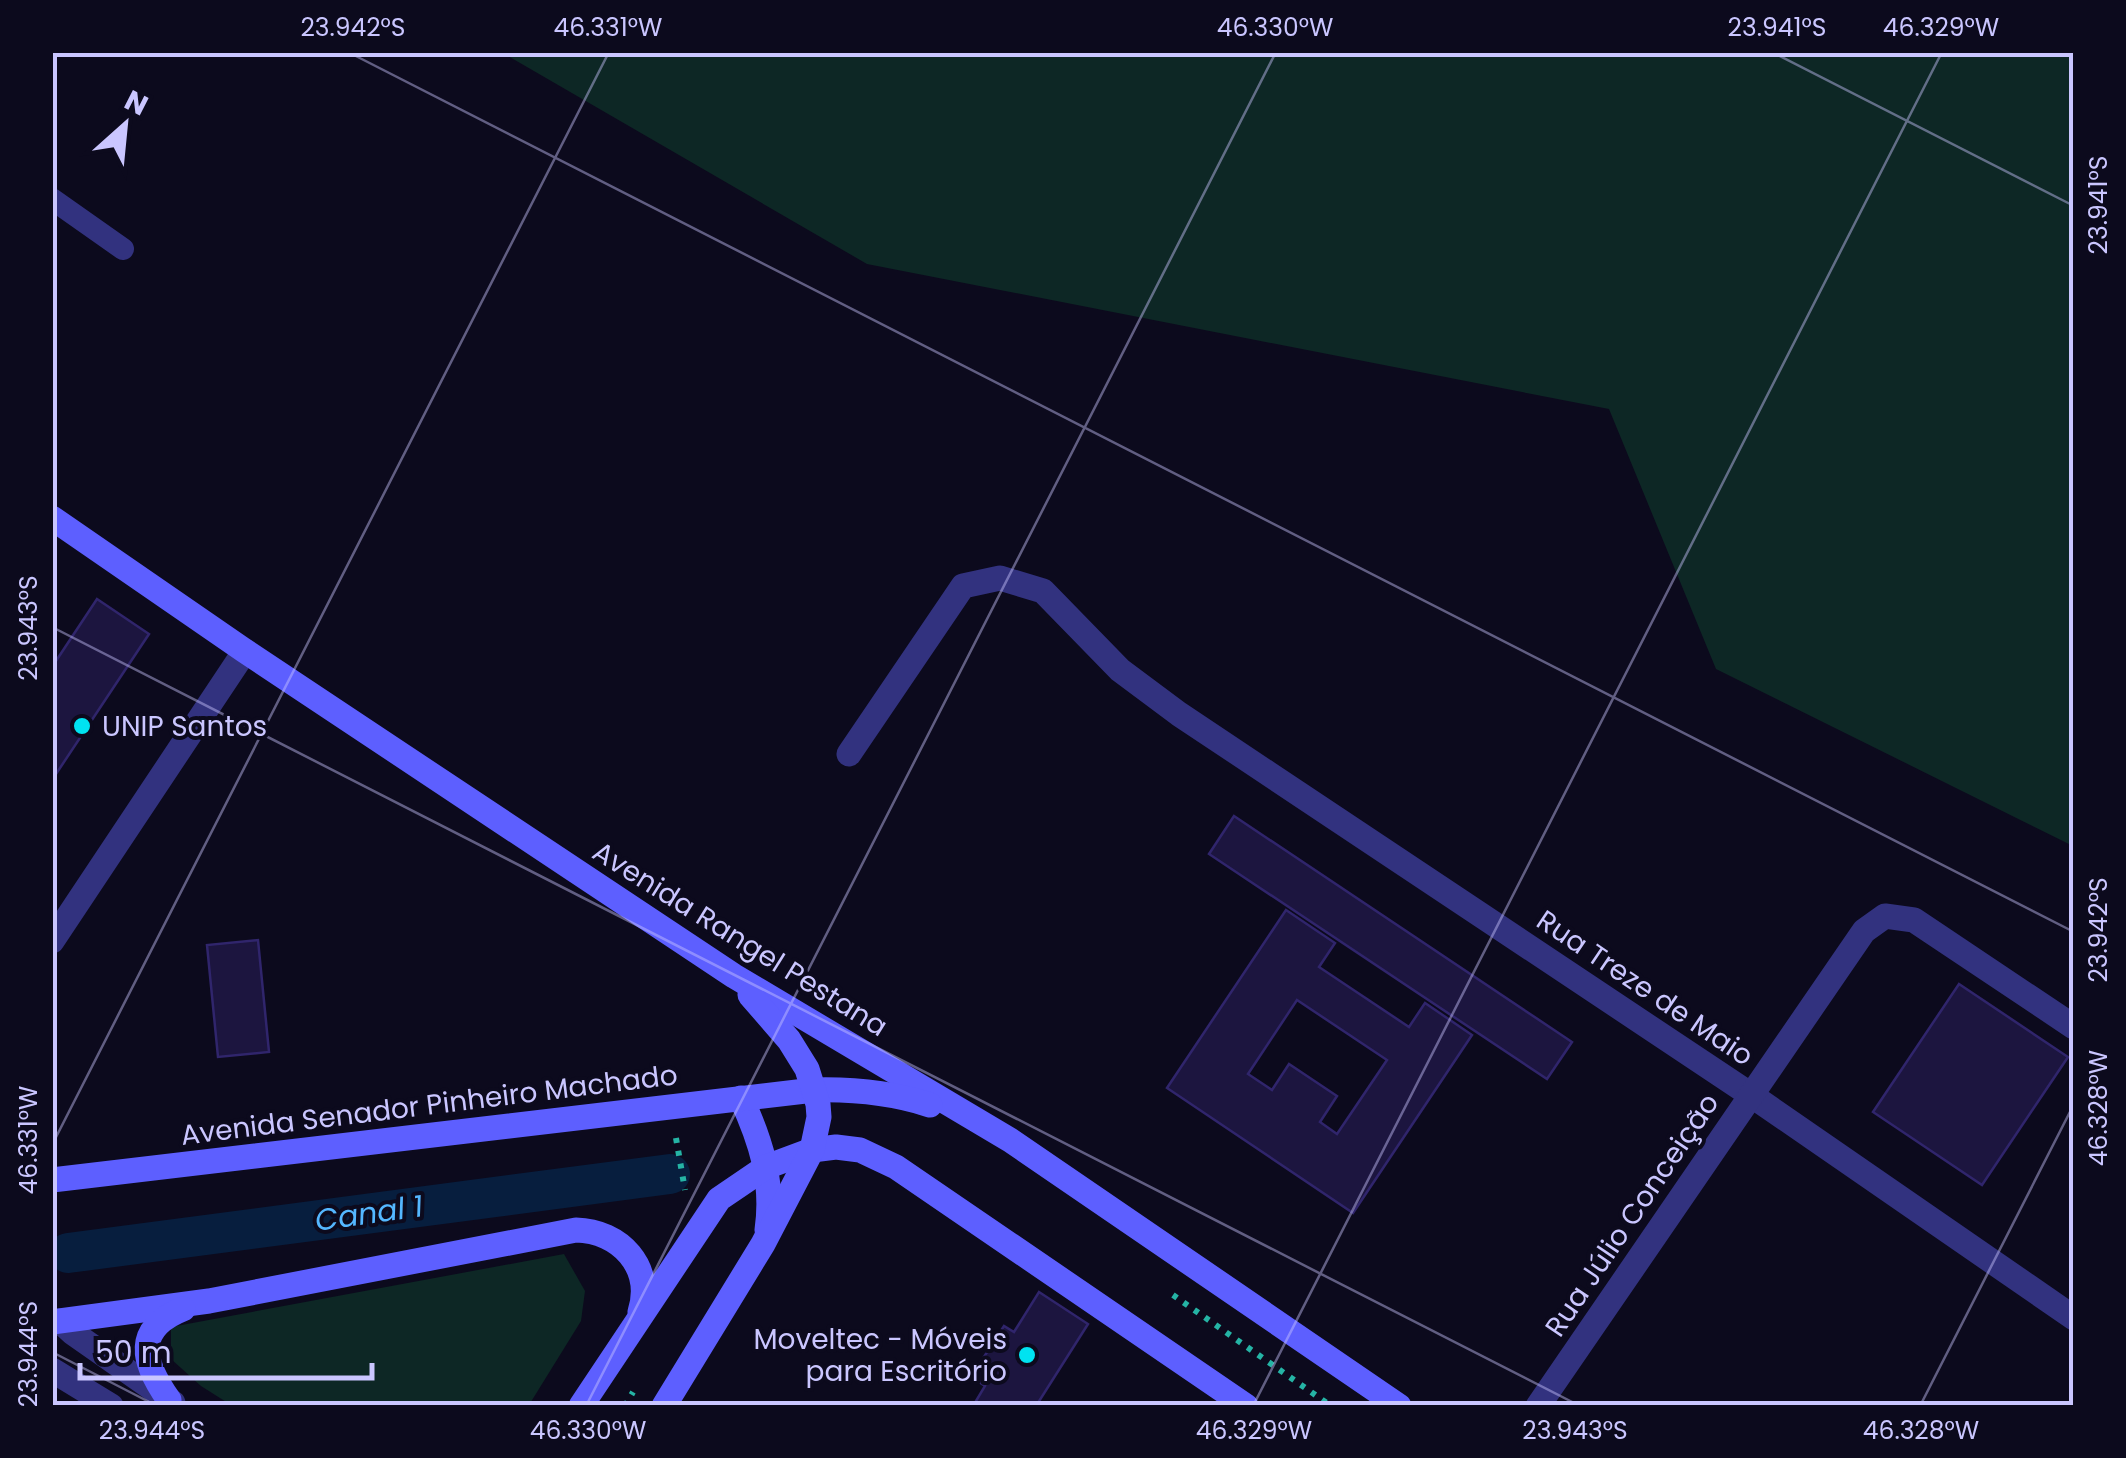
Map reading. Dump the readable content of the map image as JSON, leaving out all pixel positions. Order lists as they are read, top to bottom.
{
  "streets": {
    "main road": ["Avenida Rangel Pestana", "Avenida Senador Pinheiro Machado"],
    "street": ["Rua Treze de Maio", "Rua Júlio Conceição"]
  },
  "crossings": [
    ["Avenida Rangel Pestana", "Avenida Senador Pinheiro Machado"],
    ["Rua Treze de Maio", "Rua Júlio Conceição"]
  ],
  "water": ["Canal 1"],
  "places": ["UNIP Santos", "Moveltec - Móveis para Escritório"],
  "scale_bar": "50 m",
  "north": "top right",
  "coordinates": [
    "23.942°S",
    "46.331°W",
    "46.330°W",
    "23.941°S",
    "46.329°W",
    "23.943°S",
    "46.328°W",
    "23.944°S"
  ]
}
